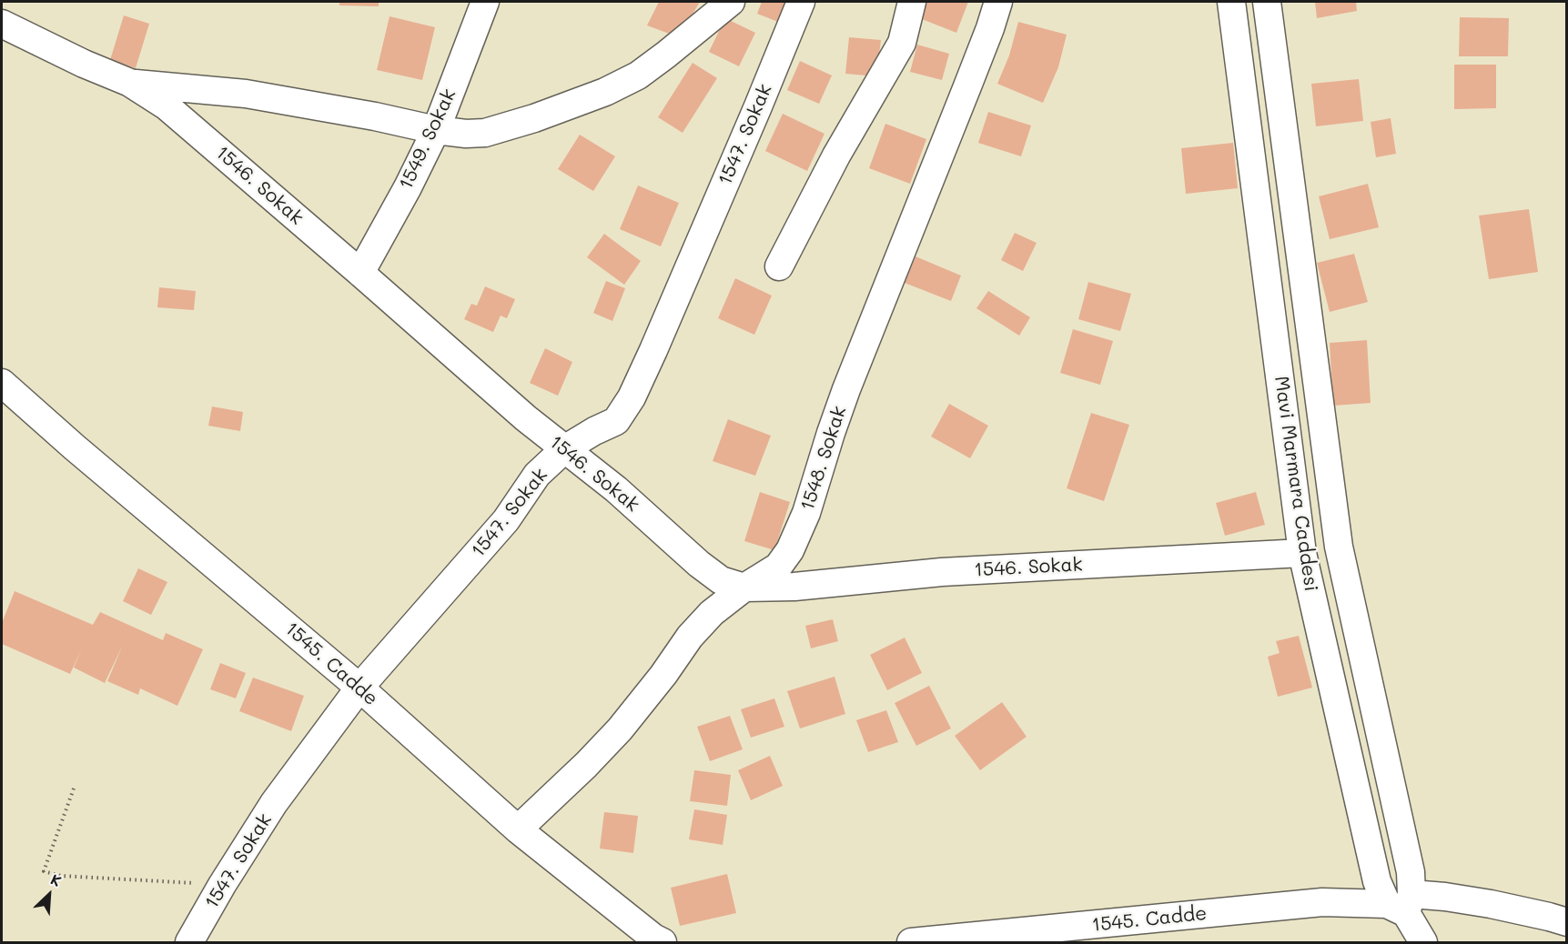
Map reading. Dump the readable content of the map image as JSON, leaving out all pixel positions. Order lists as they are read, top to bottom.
{
  "streets": {
    "street": [
      "1547. Sokak",
      "1549. Sokak",
      "1546. Sokak",
      "1548. Sokak",
      "Mavi Marmara Caddesi",
      "1545. Cadde"
    ]
  },
  "crossings": [
    ["1547. Sokak", "1546. Sokak"],
    ["1547. Sokak", "1545. Cadde"],
    ["1549. Sokak", "1546. Sokak"],
    ["1546. Sokak", "1548. Sokak"],
    ["1546. Sokak", "Mavi Marmara Caddesi"],
    ["1548. Sokak", "1545. Cadde"],
    ["Mavi Marmara Caddesi", "1545. Cadde"]
  ],
  "north": "top right"
}
